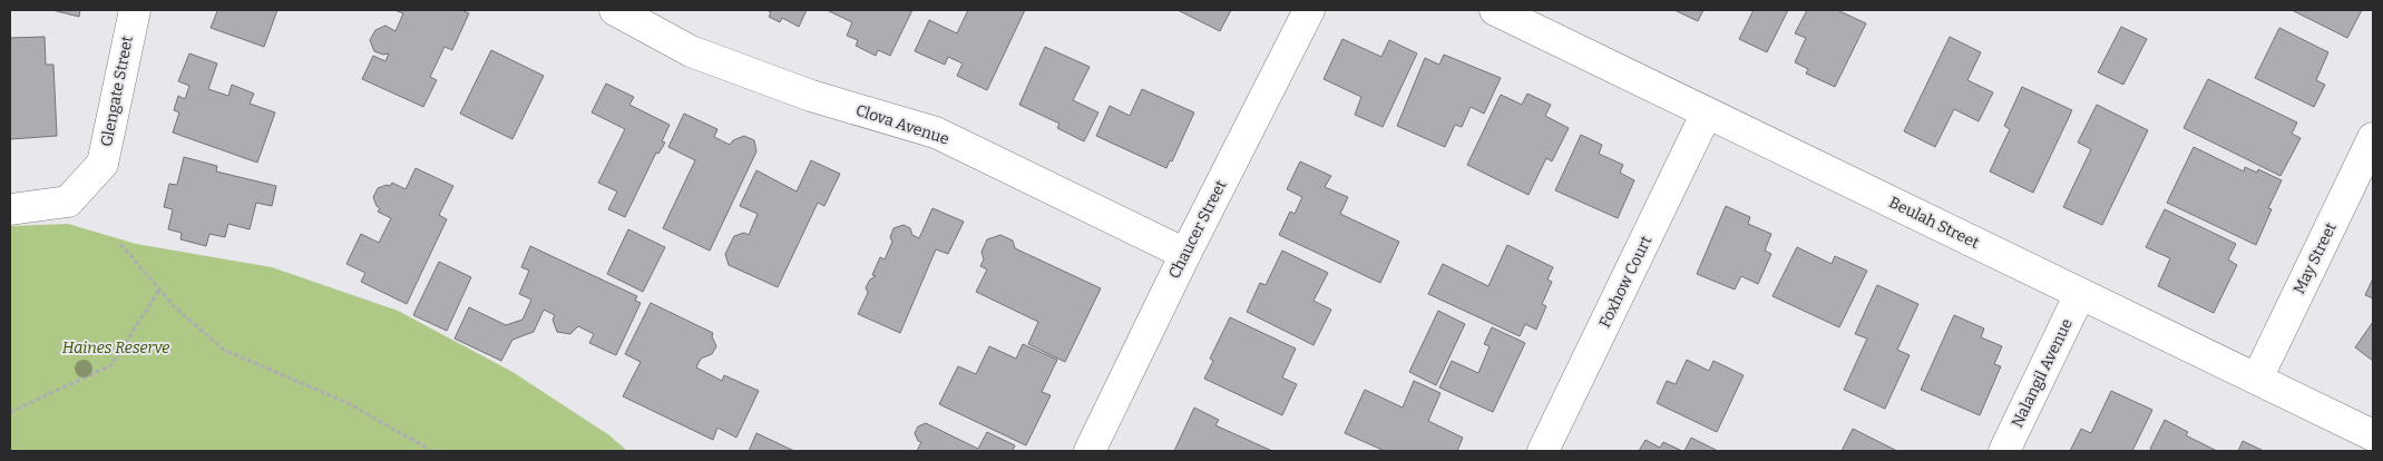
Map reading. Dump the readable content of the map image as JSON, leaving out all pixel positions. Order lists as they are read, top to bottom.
{
  "streets": {
    "street": [
      "Glengate Street",
      "Clova Avenue",
      "Beulah Street",
      "Chaucer Street",
      "May Street",
      "Foxhow Court",
      "Nalangil Avenue"
    ]
  },
  "crossings": [
    ["Clova Avenue", "Chaucer Street"],
    ["Beulah Street", "May Street"],
    ["Beulah Street", "Foxhow Court"],
    ["Beulah Street", "Nalangil Avenue"]
  ],
  "parks": ["Haines Reserve"]
}
